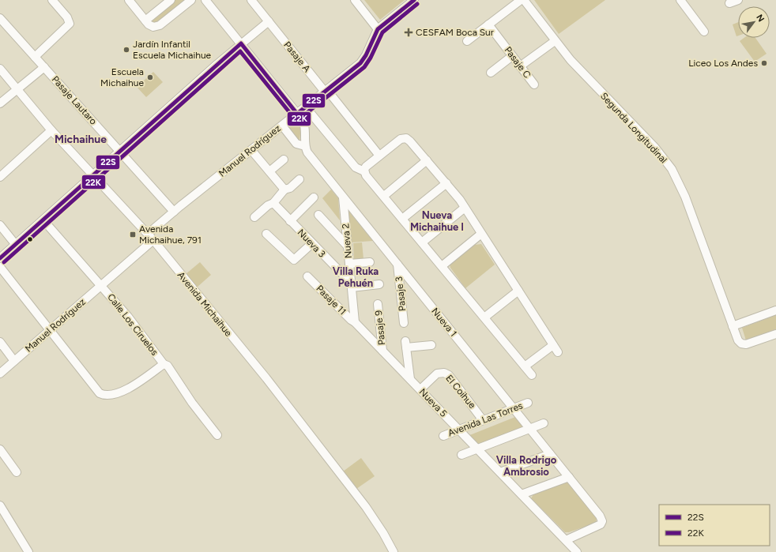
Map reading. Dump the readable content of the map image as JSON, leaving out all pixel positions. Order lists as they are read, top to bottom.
{
  "streets": {
    "street": [
      "Pasaje A",
      "Pasaje C",
      "Pasaje Lautaro",
      "Segunda Longitudinal",
      "Manuel Rodríguez",
      "Nueva 2",
      "Nueva 3",
      "Pasaje 3",
      "Pasaje 11",
      "Avenida Michaihue",
      "Nueva 1",
      "Calle Los Ciruelos",
      "Pasaje 9",
      "El Coihue",
      "Nueva 5",
      "Avenida Las Torres"
    ]
  },
  "crossings": [
    ["Pasaje A", "Manuel Rodríguez"],
    ["Pasaje Lautaro", "Manuel Rodríguez"],
    ["Manuel Rodríguez", "Avenida Michaihue"],
    ["Manuel Rodríguez", "Calle Los Ciruelos"],
    ["Nueva 2", "Nueva 3"],
    ["Nueva 2", "Pasaje 11"],
    ["Nueva 2", "Nueva 1"],
    ["Nueva 2", "Nueva 5"],
    ["Pasaje 3", "Nueva 1"],
    ["Pasaje 11", "Nueva 5"],
    ["Nueva 1", "Nueva 5"],
    ["Nueva 1", "Avenida Las Torres"],
    ["Pasaje 9", "Nueva 5"],
    ["El Coihue", "Nueva 5"],
    ["El Coihue", "Avenida Las Torres"],
    ["Nueva 5", "Avenida Las Torres"]
  ],
  "districts": [
    "Michaihue",
    "Nueva Michaihue I",
    "Villa Ruka Pehuén",
    "Villa Rodrigo Ambrosio"
  ],
  "places": {
    "health": ["CESFAM Boca Sur"],
    "other": ["Jardín Infantil Escuela Michaihue", "Liceo Los Andes", "Escuela Michaihue"],
    "transit": ["Avenida Michaihue, 791"]
  },
  "lines": ["transit line 22S", "transit line 22K"],
  "legend": ["22S", "22K"],
  "north": "top right"
}
